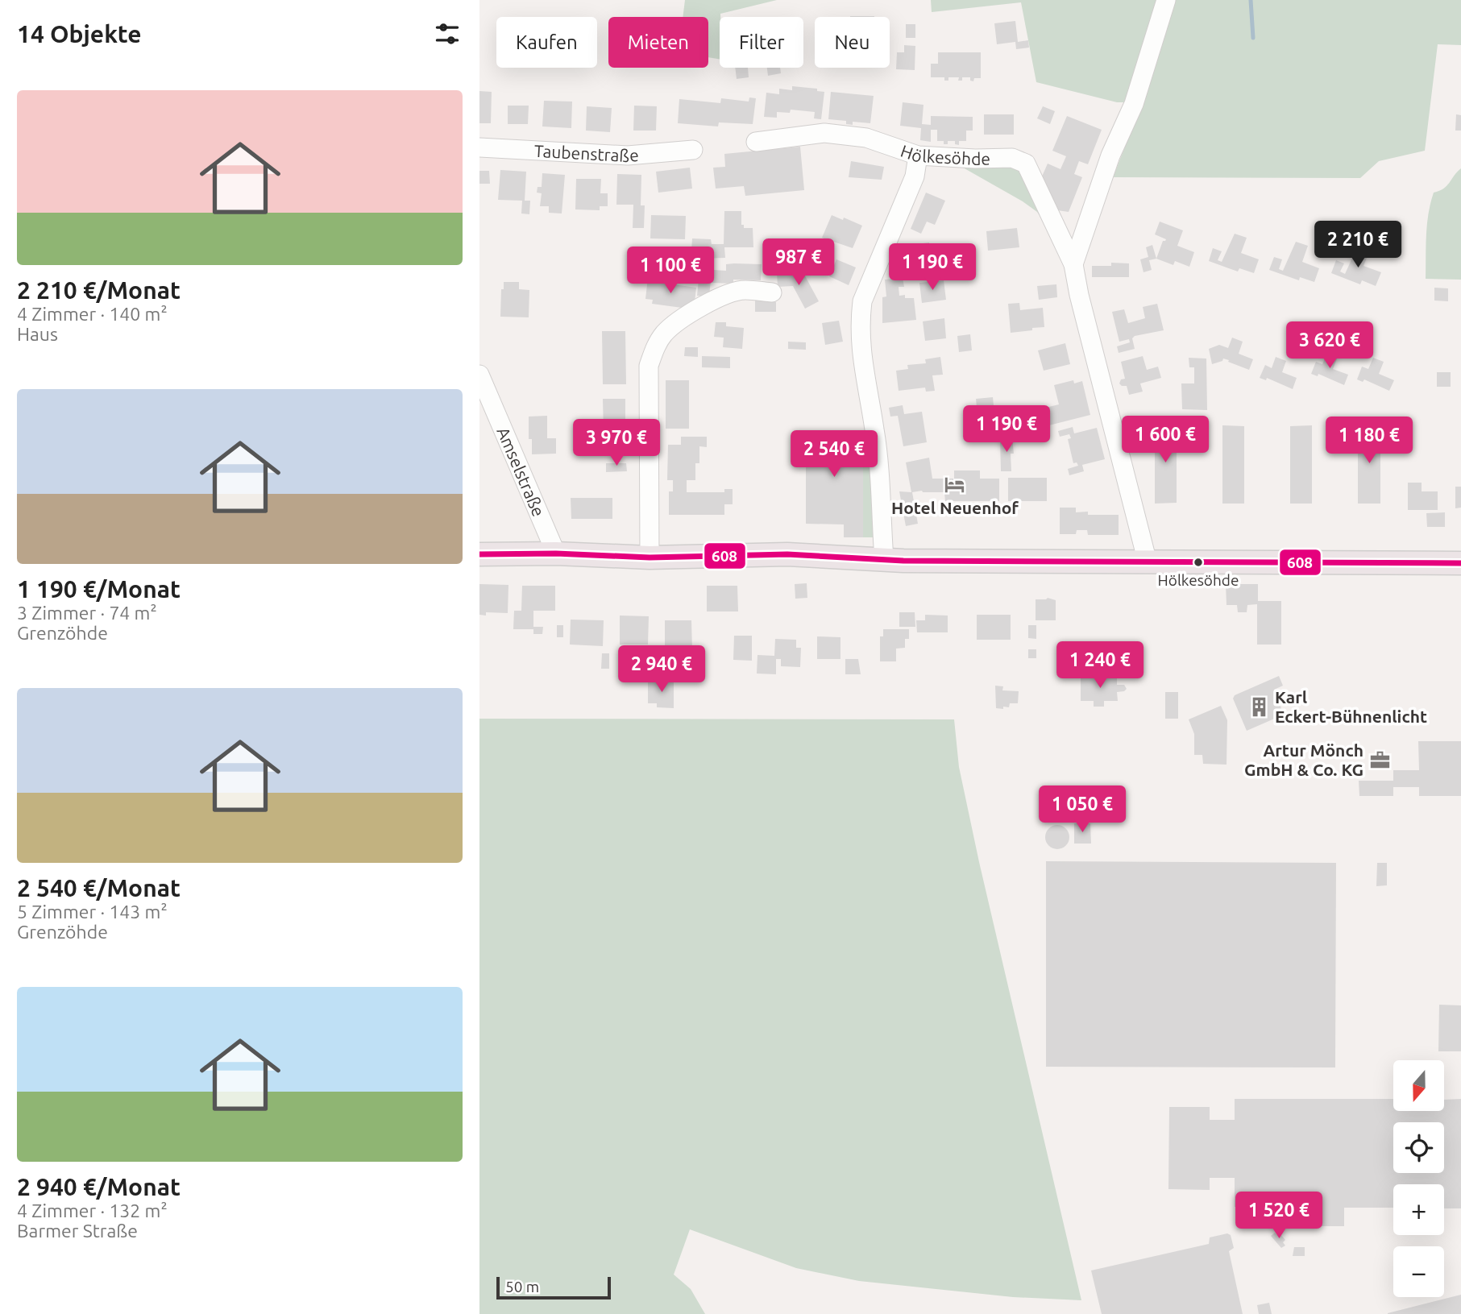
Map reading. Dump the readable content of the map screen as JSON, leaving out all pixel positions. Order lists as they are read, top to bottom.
{
  "streets": {
    "street": ["Taubenstraße", "Hölkesöhde", "Amselstraße"]
  },
  "places": {
    "hotel": ["Hotel Neuenhof"],
    "other": ["Hölkesöhde"],
    "building": ["Karl Eckert-Bühnenlicht"],
    "office": ["Artur Mönch GmbH & Co. KG"]
  },
  "lines": ["transit line 608"],
  "scale_bar": "50 m",
  "north": "bottom",
  "page": {
    "heading": "14 Objekte",
    "chip": [
      "Kaufen",
      "Mieten",
      "Filter",
      "Neu"
    ],
    "list": [
      {
        "name": "2 210 €/Monat",
        "note": "4 Zimmer · 140 m² · Haus"
      },
      {
        "name": "1 190 €/Monat",
        "note": "3 Zimmer · 74 m² · Grenzöhde"
      },
      {
        "name": "2 540 €/Monat",
        "note": "5 Zimmer · 143 m² · Grenzöhde"
      },
      {
        "name": "2 940 €/Monat",
        "note": "4 Zimmer · 132 m² · Barmer Straße"
      }
    ],
    "price": [
      "2 210 €",
      "987 €",
      "1 190 €",
      "1 100 €",
      "3 620 €",
      "1 190 €",
      "1 600 €",
      "1 180 €",
      "3 970 €",
      "2 540 €",
      "1 240 €",
      "2 940 €",
      "1 050 €",
      "1 520 €"
    ],
    "map_buttons": ["+", "−"],
    "scale": "50 m"
  }
}
